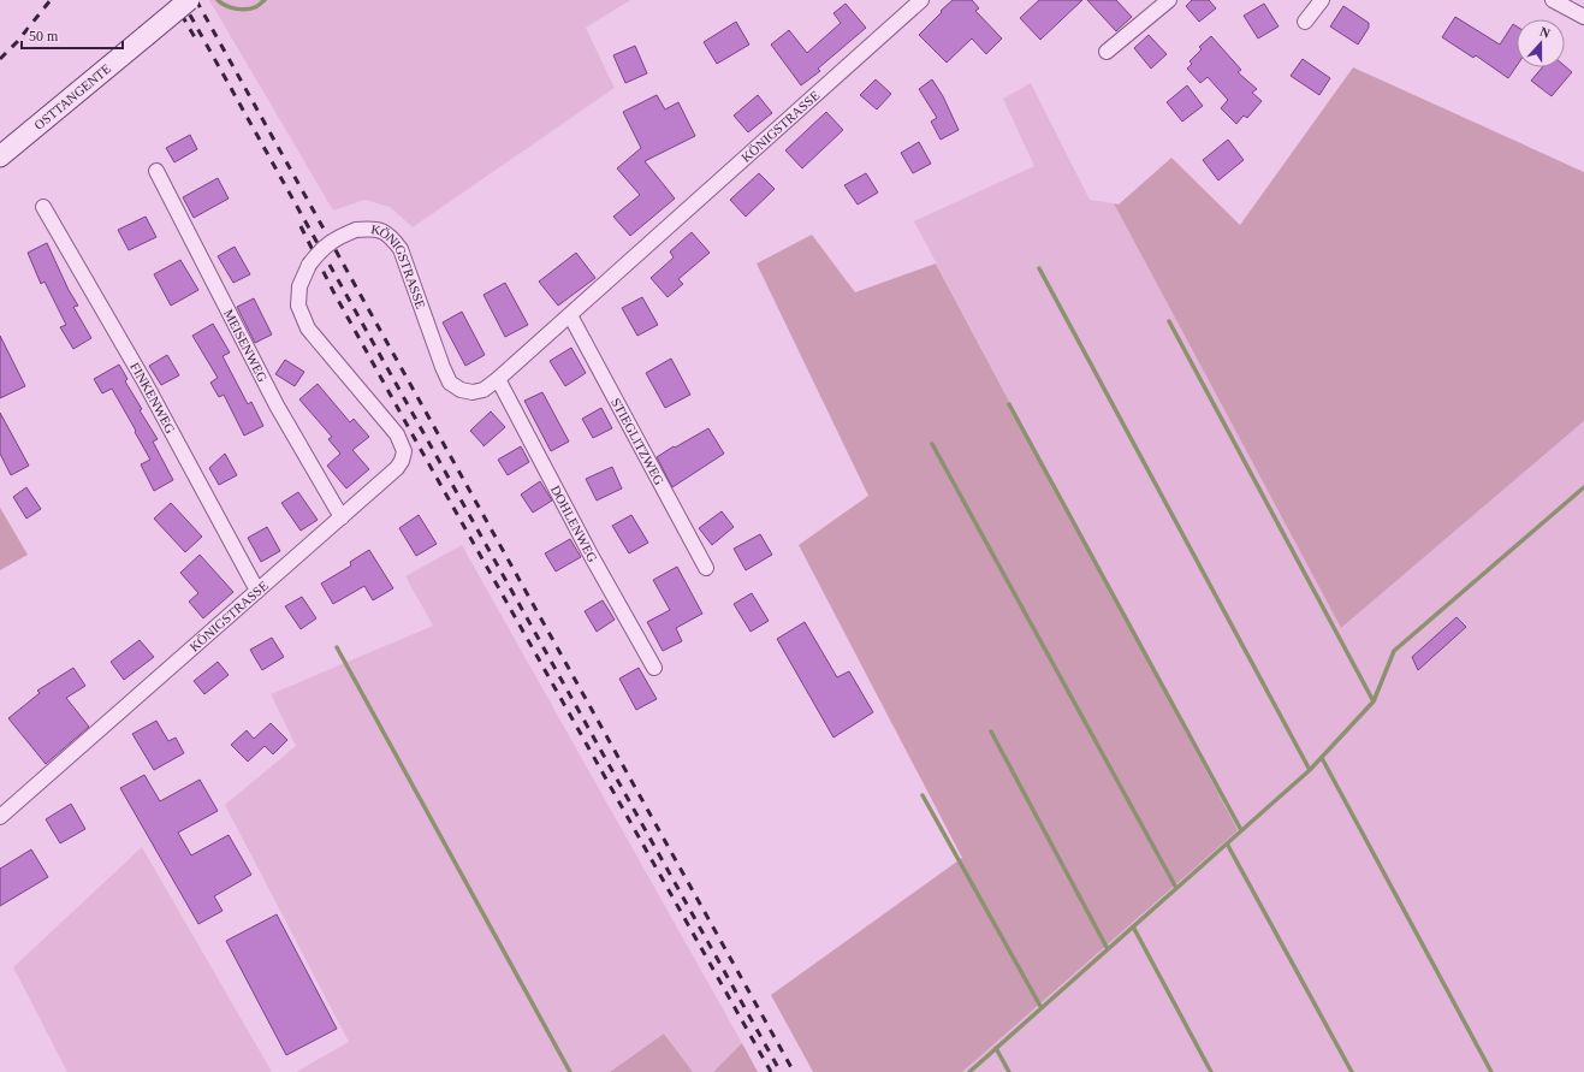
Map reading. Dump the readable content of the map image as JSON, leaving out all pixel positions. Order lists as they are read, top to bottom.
{
  "streets": {
    "main road": ["OSTTANGENTE"],
    "street": [
      "KÖNIGSTRASSE",
      "MEISENWEG",
      "FINKENWEG",
      "STIEGLITZWEG",
      "DOHLENWEG"
    ]
  },
  "crossings": [
    ["KÖNIGSTRASSE", "MEISENWEG"],
    ["KÖNIGSTRASSE", "FINKENWEG"],
    ["KÖNIGSTRASSE", "STIEGLITZWEG"],
    ["KÖNIGSTRASSE", "DOHLENWEG"]
  ],
  "scale_bar": "50 m",
  "north": "top"
}
